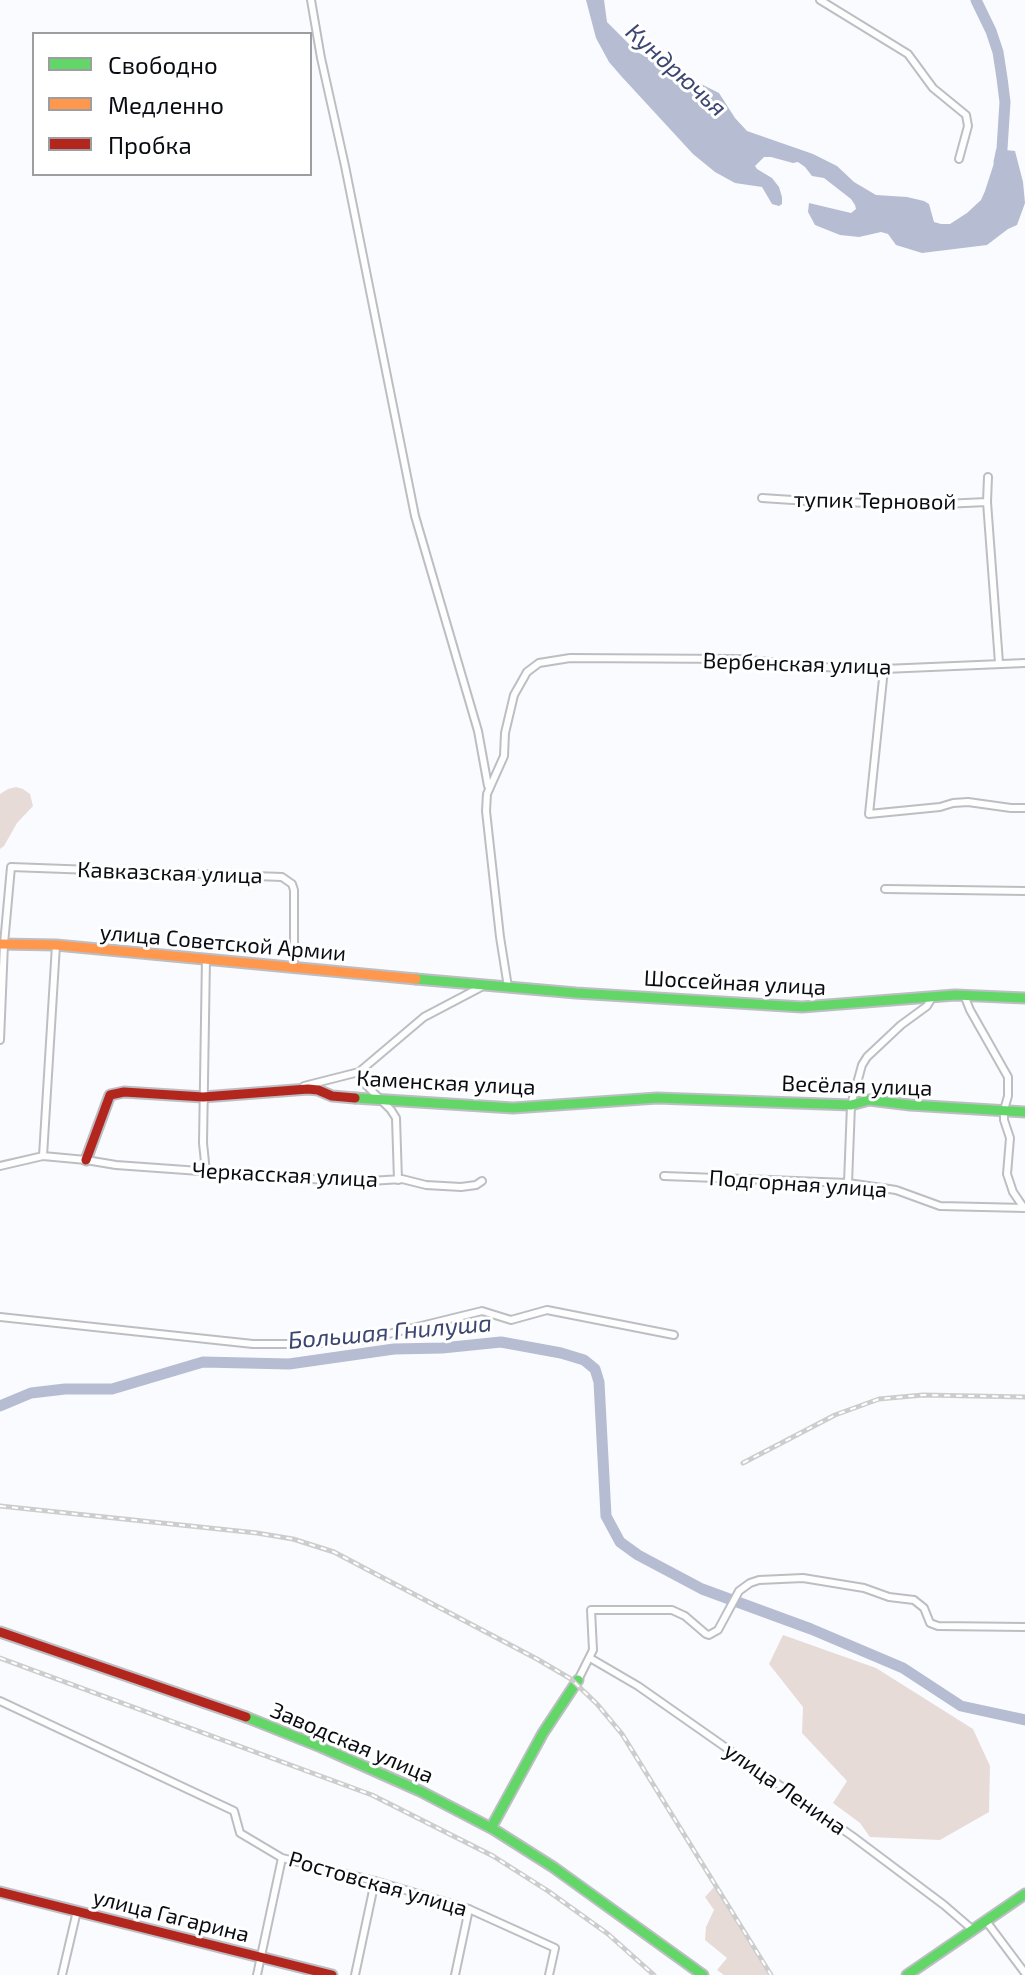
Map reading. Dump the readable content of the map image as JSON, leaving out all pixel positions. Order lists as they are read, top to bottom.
{
  "streets": {
    "main road": [
      "улица Советской Армии",
      "Шоссейная улица",
      "Каменская улица",
      "Весёлая улица",
      "Заводская улица",
      "улица Гагарина"
    ],
    "street": [
      "тупик Терновой",
      "Вербенская улица",
      "Кавказская улица",
      "Черкасская улица",
      "Подгорная улица",
      "улица Ленина",
      "Ростовская улица"
    ]
  },
  "crossings": [
    ["тупик Терновой", "Вербенская улица"],
    ["Кавказская улица", "улица Советской Армии"],
    ["улица Советской Армии", "Шоссейная улица"],
    ["Каменская улица", "Весёлая улица"],
    ["Каменская улица", "Черкасская улица"]
  ],
  "water": ["Кундрючья", "Большая Гнилуша"],
  "legend": ["Свободно", "Медленно", "Пробка"]
}
